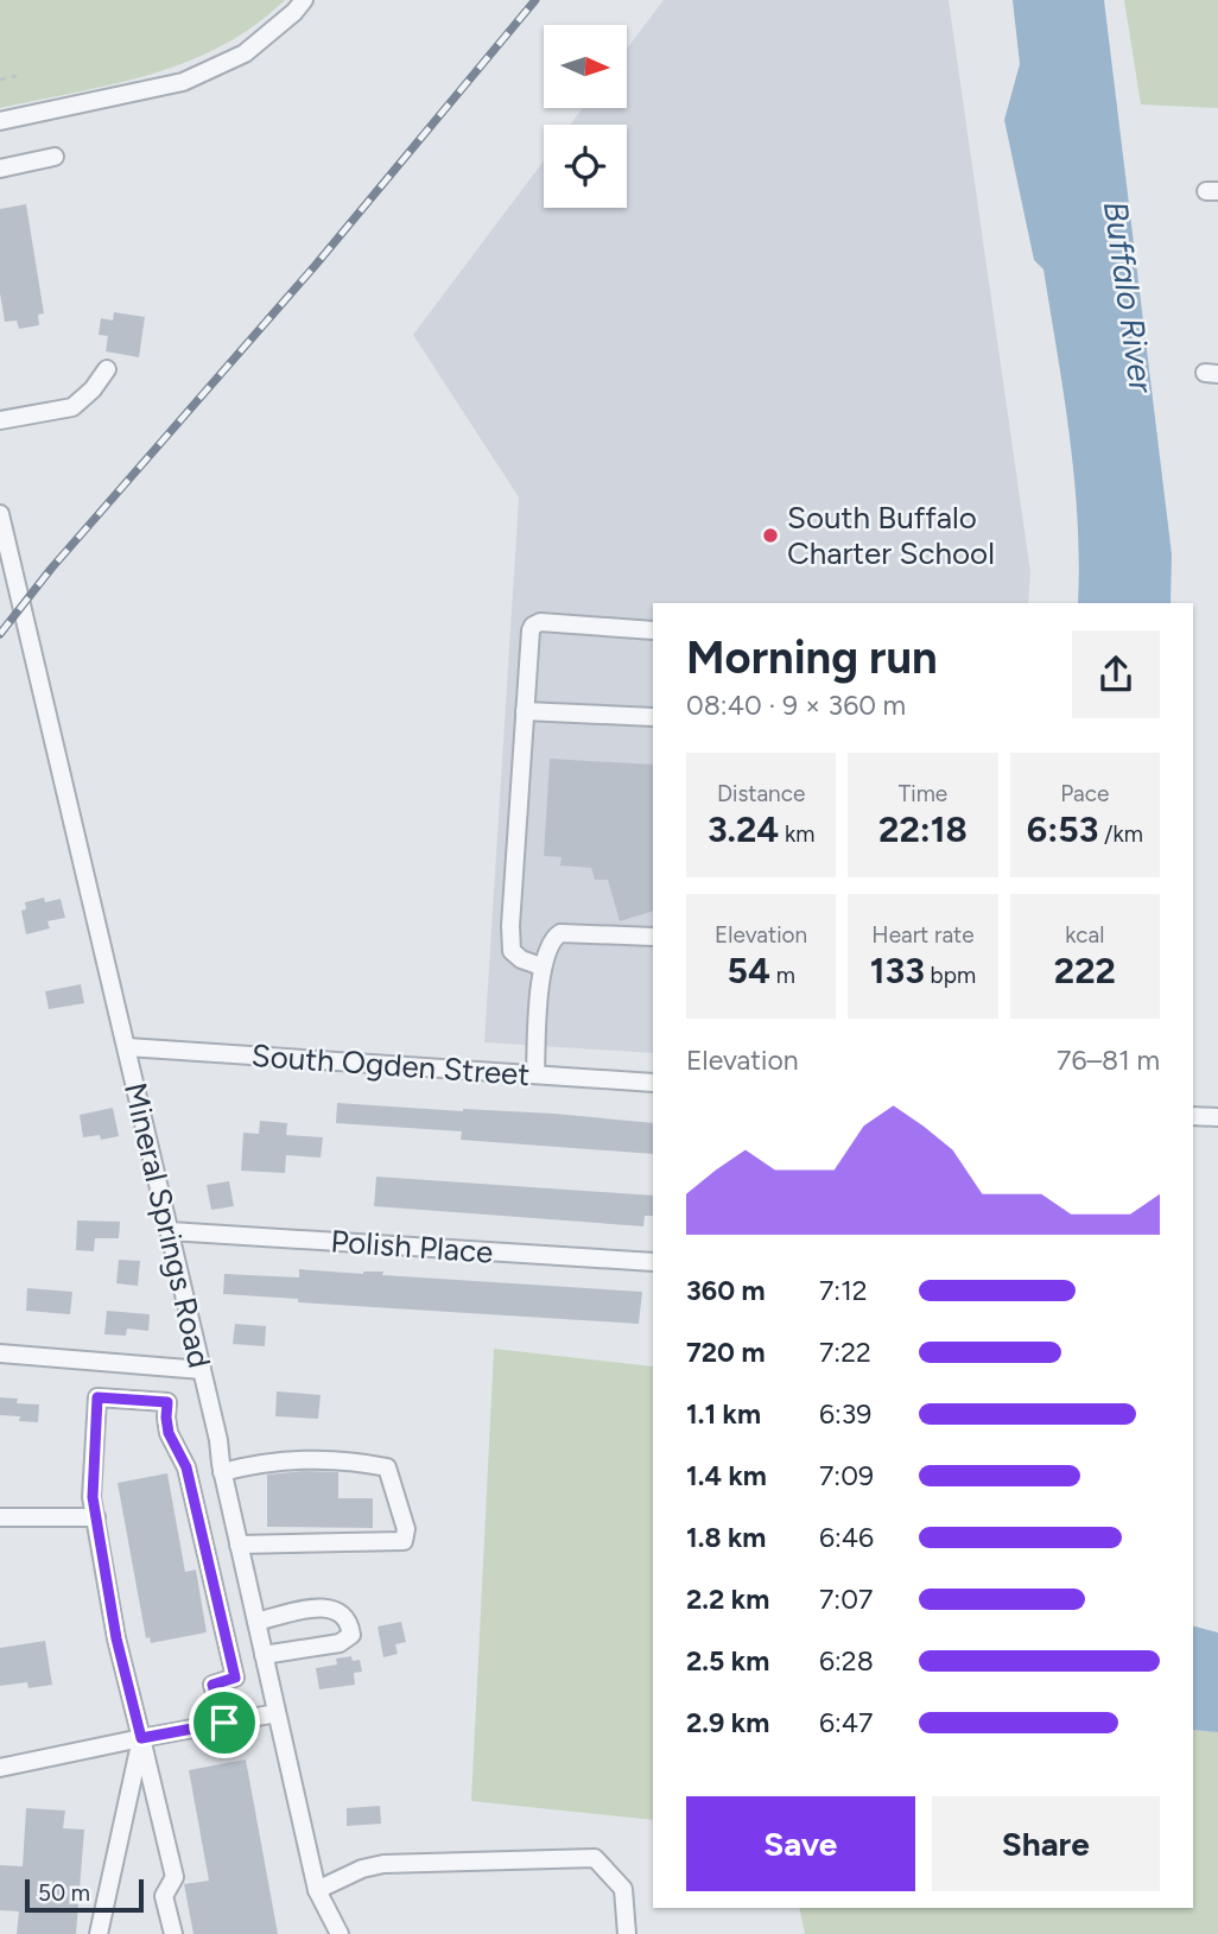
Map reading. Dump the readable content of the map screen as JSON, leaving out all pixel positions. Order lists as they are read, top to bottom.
{
  "streets": {
    "street": ["South Ogden Street", "Mineral Springs Road", "Polish Place"]
  },
  "crossings": [
    ["South Ogden Street", "Mineral Springs Road"],
    ["Mineral Springs Road", "Polish Place"]
  ],
  "water": ["Buffalo River"],
  "places": ["South Buffalo Charter School"],
  "scale_bar": "50 m",
  "north": "right",
  "page": {
    "heading": ["Morning run", "08:40 · 9 × 360 m"],
    "stats": [
      ["Distance", "3.24 km"],
      ["Time", "22:18"],
      ["Pace", "6:53 /km"],
      ["Elevation", "54 m"],
      ["Heart rate", "133 bpm"],
      ["kcal", "222"]
    ],
    "chart": ["Elevation", "76–81 m"],
    "list": [
      {
        "name": "360 m",
        "note": "7:12"
      },
      {
        "name": "720 m",
        "note": "7:22"
      },
      {
        "name": "1.1 km",
        "note": "6:39"
      },
      {
        "name": "1.4 km",
        "note": "7:09"
      },
      {
        "name": "1.8 km",
        "note": "6:46"
      },
      {
        "name": "2.2 km",
        "note": "7:07"
      },
      {
        "name": "2.5 km",
        "note": "6:28"
      },
      {
        "name": "2.9 km",
        "note": "6:47"
      }
    ],
    "buttons": ["Save", "Share"],
    "scale": "50 m"
  }
}
